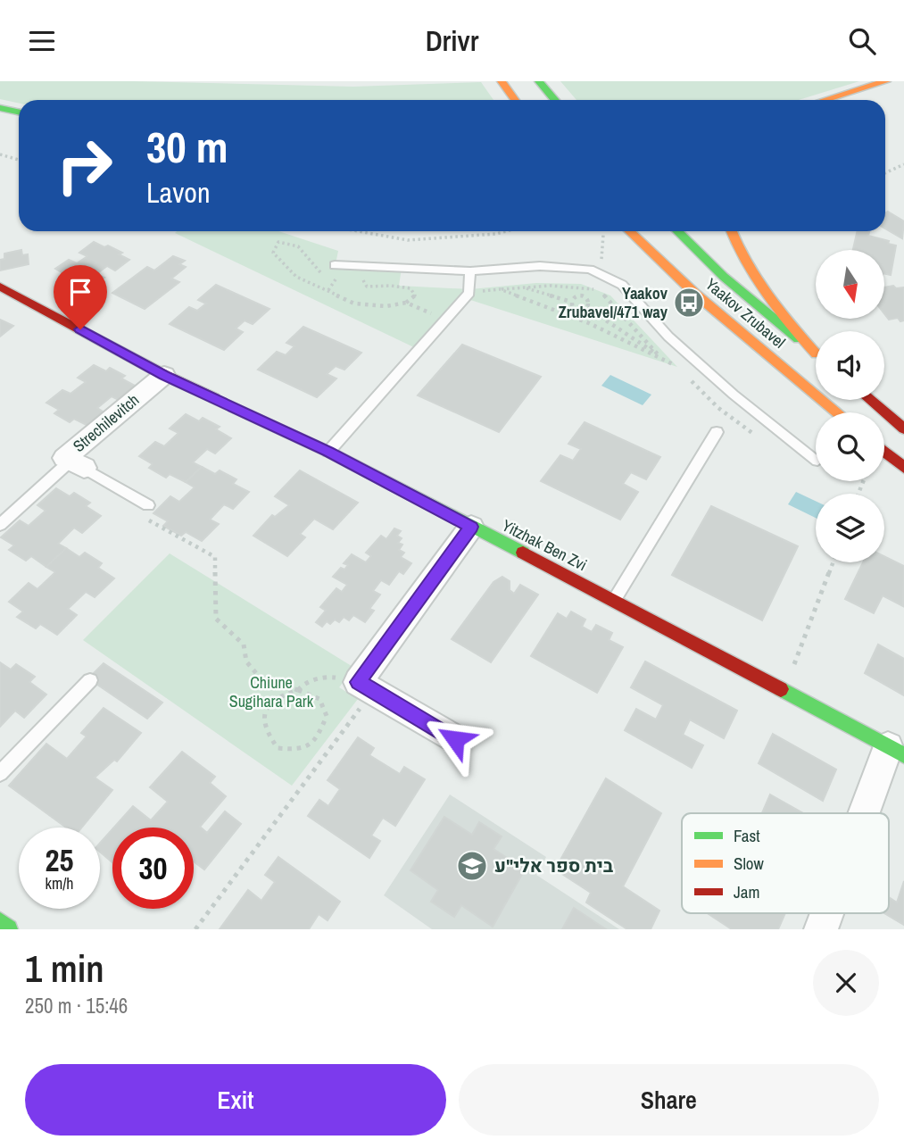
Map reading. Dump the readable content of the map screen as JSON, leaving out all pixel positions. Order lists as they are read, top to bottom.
{
  "streets": {
    "main road": ["Yaakov Zrubavel", "Yitzhak Ben Zvi"],
    "street": ["Strechilevitch"]
  },
  "crossings": [
    ["Strechilevitch", "Yitzhak Ben Zvi"]
  ],
  "parks": ["Chiune Sugihara Park"],
  "places": {
    "bus stop": ["Yaakov Zrubavel/471 way"],
    "school or university": ["בית ספר אלי\"ע"]
  },
  "legend": ["Fast", "Slow", "Jam"],
  "north": "bottom",
  "page": {
    "header": "Drivr",
    "turn": ["30 m", "Lavon"],
    "speed": "25 km/h",
    "limit": "30",
    "heading": ["1 min", "250 m · 15:46"],
    "buttons": ["Exit", "Share"]
  }
}
